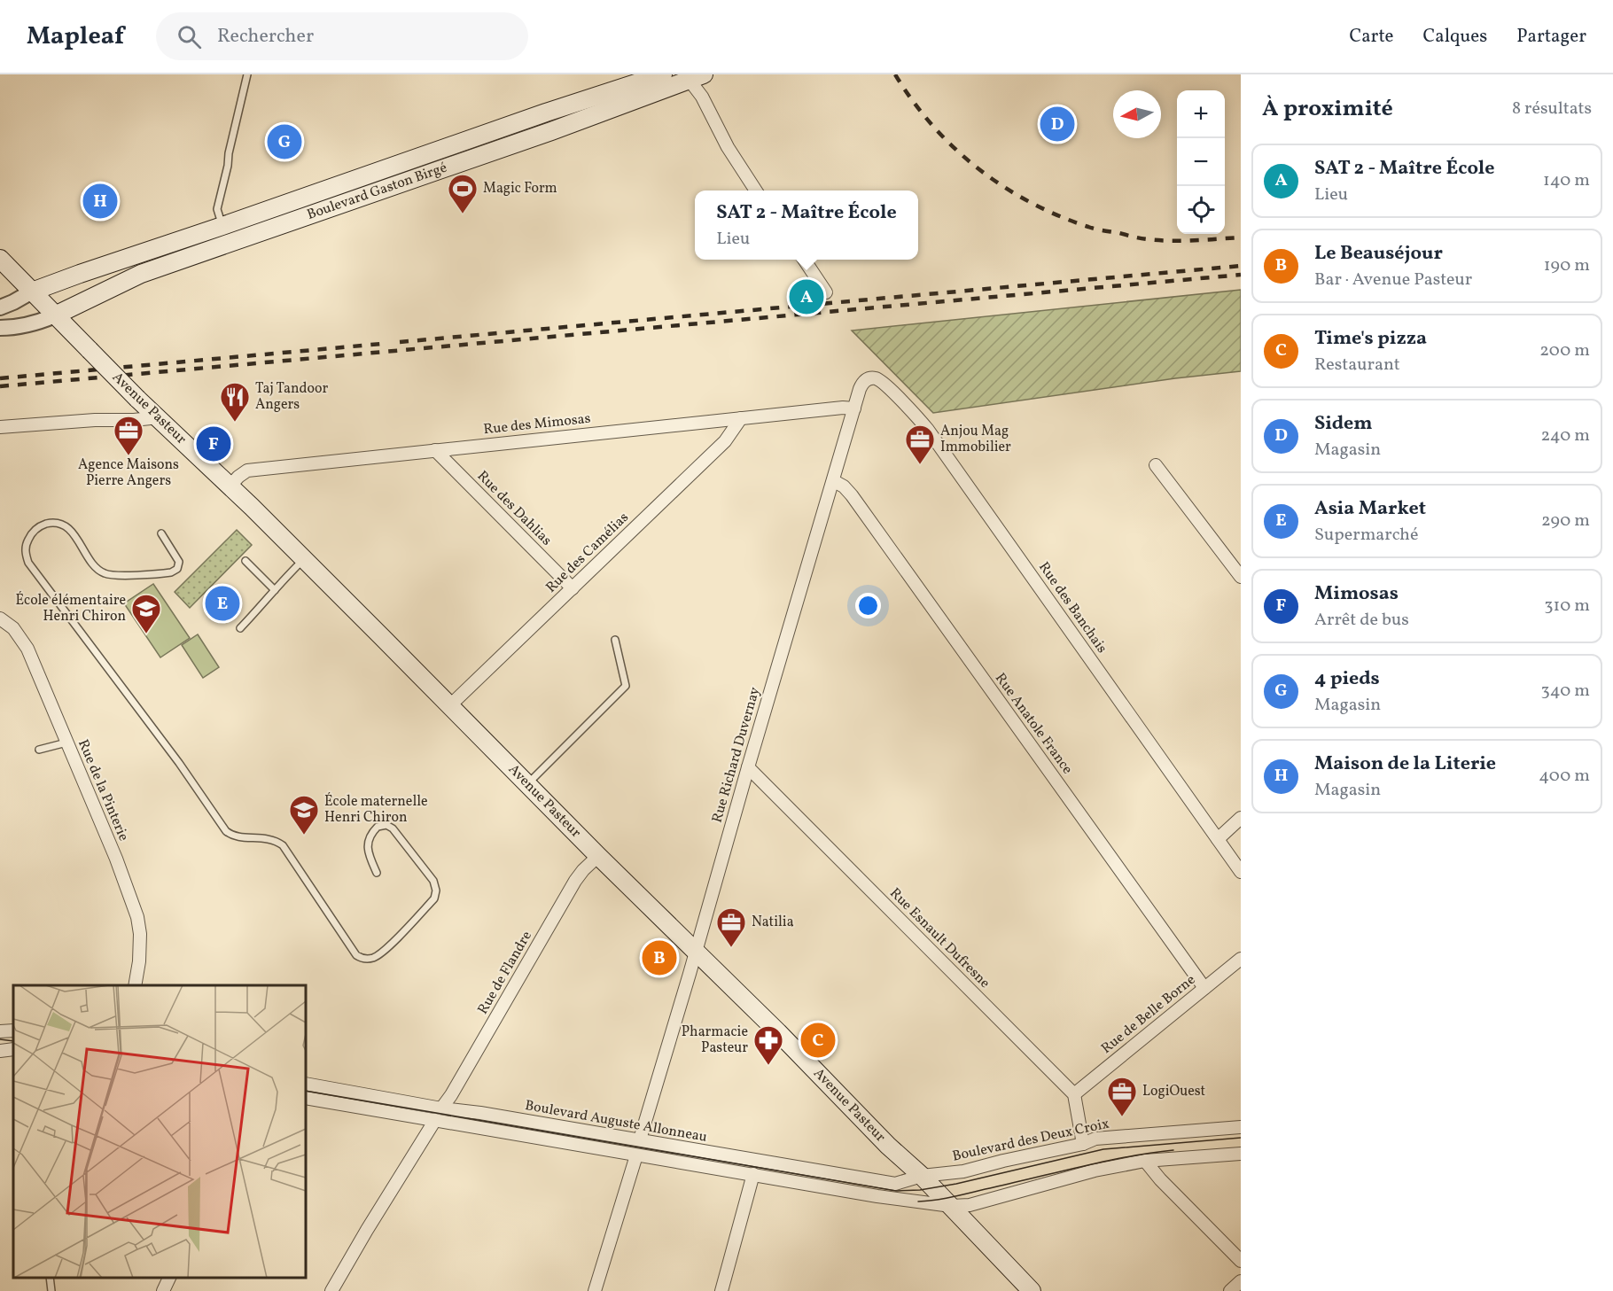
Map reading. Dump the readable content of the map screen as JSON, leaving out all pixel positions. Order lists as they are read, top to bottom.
{
  "streets": {
    "main road": ["Boulevard Gaston Birgé", "Avenue Pasteur"],
    "street": [
      "Rue des Mimosas",
      "Rue des Dahlias",
      "Rue des Camélias",
      "Rue des Banchais",
      "Rue Anatole France",
      "Rue Richard Duvernay",
      "Rue de la Pinterie",
      "Rue Esnault Dufresne",
      "Rue de Flandre",
      "Rue de Belle Borne",
      "Boulevard Auguste Allonneau",
      "Boulevard des Deux Croix"
    ]
  },
  "crossings": [
    ["Boulevard Gaston Birgé", "Avenue Pasteur"],
    ["Avenue Pasteur", "Rue des Mimosas"],
    ["Avenue Pasteur", "Rue des Camélias"],
    ["Avenue Pasteur", "Rue Richard Duvernay"],
    ["Avenue Pasteur", "Rue de Flandre"],
    ["Avenue Pasteur", "Boulevard Auguste Allonneau"],
    ["Avenue Pasteur", "Boulevard des Deux Croix"],
    ["Rue des Mimosas", "Rue des Dahlias"],
    ["Rue des Mimosas", "Rue des Camélias"],
    ["Rue des Mimosas", "Rue Richard Duvernay"],
    ["Rue des Dahlias", "Rue des Camélias"],
    ["Rue des Banchais", "Rue Richard Duvernay"],
    ["Rue Anatole France", "Rue Richard Duvernay"],
    ["Rue Anatole France", "Rue de Belle Borne"],
    ["Rue Richard Duvernay", "Rue Esnault Dufresne"],
    ["Rue Richard Duvernay", "Boulevard Auguste Allonneau"],
    ["Rue Esnault Dufresne", "Rue de Belle Borne"],
    ["Rue de Flandre", "Boulevard Auguste Allonneau"],
    ["Boulevard Auguste Allonneau", "Boulevard des Deux Croix"]
  ],
  "places": {
    "sports": ["Magic Form"],
    "restaurant": ["Taj Tandoor Angers"],
    "office": [
      "Agence Maisons Pierre Angers",
      "Anjou Mag Immobilier",
      "Natilia",
      "LogiOuest"
    ],
    "school or university": ["École élémentaire Henri Chiron", "École maternelle Henri Chiron"],
    "pharmacy": ["Pharmacie Pasteur"]
  },
  "north": "left",
  "page": {
    "header": "Mapleaf",
    "search": "Rechercher",
    "nav": ["Carte", "Calques", "Partager"],
    "heading": ["À proximité", "8 résultats"],
    "map_buttons": ["+", "−"],
    "pins": [
      "D",
      "G",
      "H",
      "A",
      "F",
      "E",
      "B",
      "C"
    ],
    "list": [
      {
        "mark": "A",
        "name": "SAT 2 - Maître École",
        "note": "Lieu",
        "value": "140 m"
      },
      {
        "mark": "B",
        "name": "Le Beauséjour",
        "note": "Bar · Avenue Pasteur",
        "value": "190 m"
      },
      {
        "mark": "C",
        "name": "Time's pizza",
        "note": "Restaurant",
        "value": "200 m"
      },
      {
        "mark": "D",
        "name": "Sidem",
        "note": "Magasin",
        "value": "240 m"
      },
      {
        "mark": "E",
        "name": "Asia Market",
        "note": "Supermarché",
        "value": "290 m"
      },
      {
        "mark": "F",
        "name": "Mimosas",
        "note": "Arrêt de bus",
        "value": "310 m"
      },
      {
        "mark": "G",
        "name": "4 pieds",
        "note": "Magasin",
        "value": "340 m"
      },
      {
        "mark": "H",
        "name": "Maison de la Literie",
        "note": "Magasin",
        "value": "400 m"
      }
    ],
    "popup": ["SAT 2 - Maître École", "Lieu"]
  }
}
